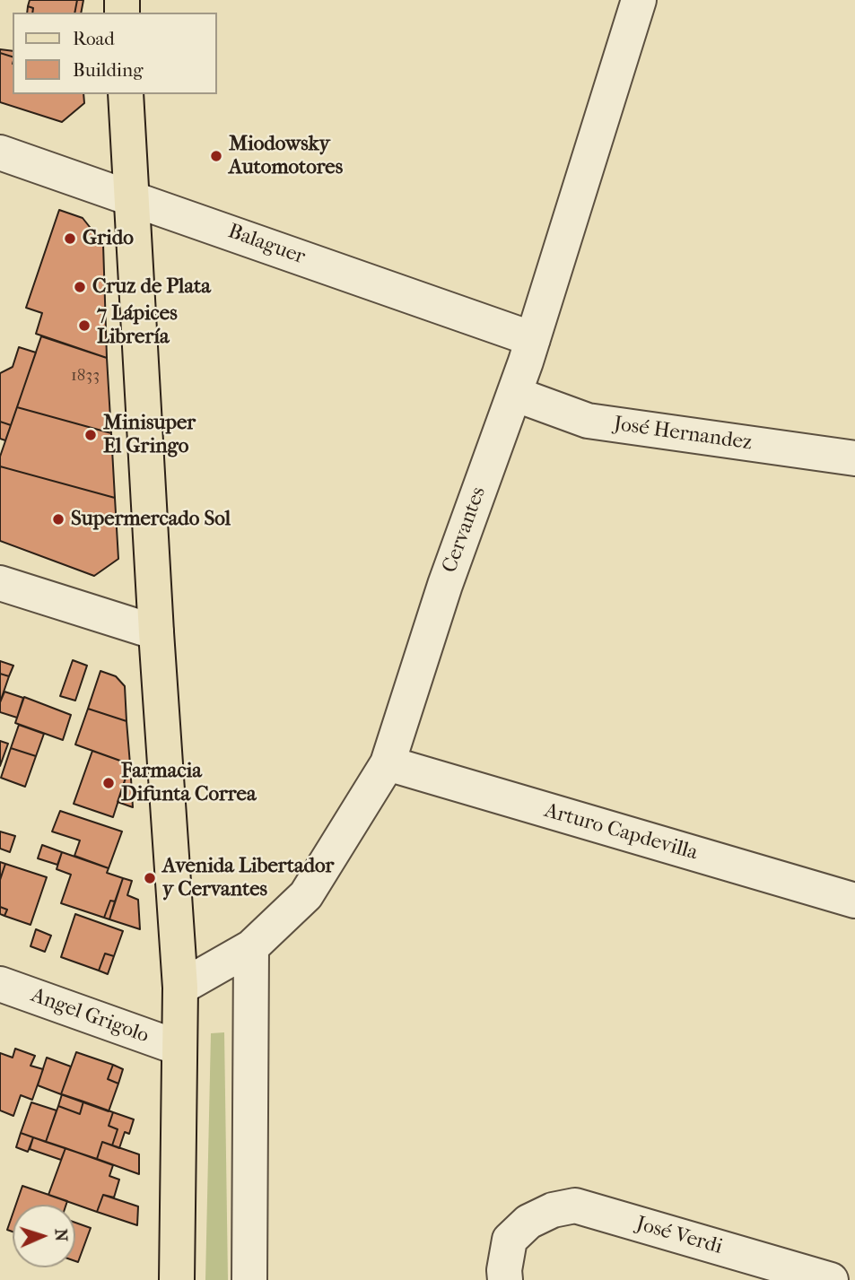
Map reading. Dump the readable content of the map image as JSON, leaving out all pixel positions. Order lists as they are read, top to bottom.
{
  "streets": {
    "street": [
      "Balaguer",
      "José Hernandez",
      "Cervantes",
      "Arturo Capdevilla",
      "Angel Grigolo",
      "José Verdi"
    ]
  },
  "crossings": [
    ["Balaguer", "Cervantes"],
    ["José Hernandez", "Cervantes"],
    ["Cervantes", "Arturo Capdevilla"]
  ],
  "places": [
    "Miodowsky Automotores",
    "Grido",
    "Cruz de Plata",
    "7 Lápices Librería",
    "Minisuper El Gringo",
    "Supermercado Sol",
    "Farmacia Difunta Correa",
    "Avenida Libertador y Cervantes"
  ],
  "house_numbers": ["1833"],
  "legend": ["Road", "Building"],
  "north": "right"
}
